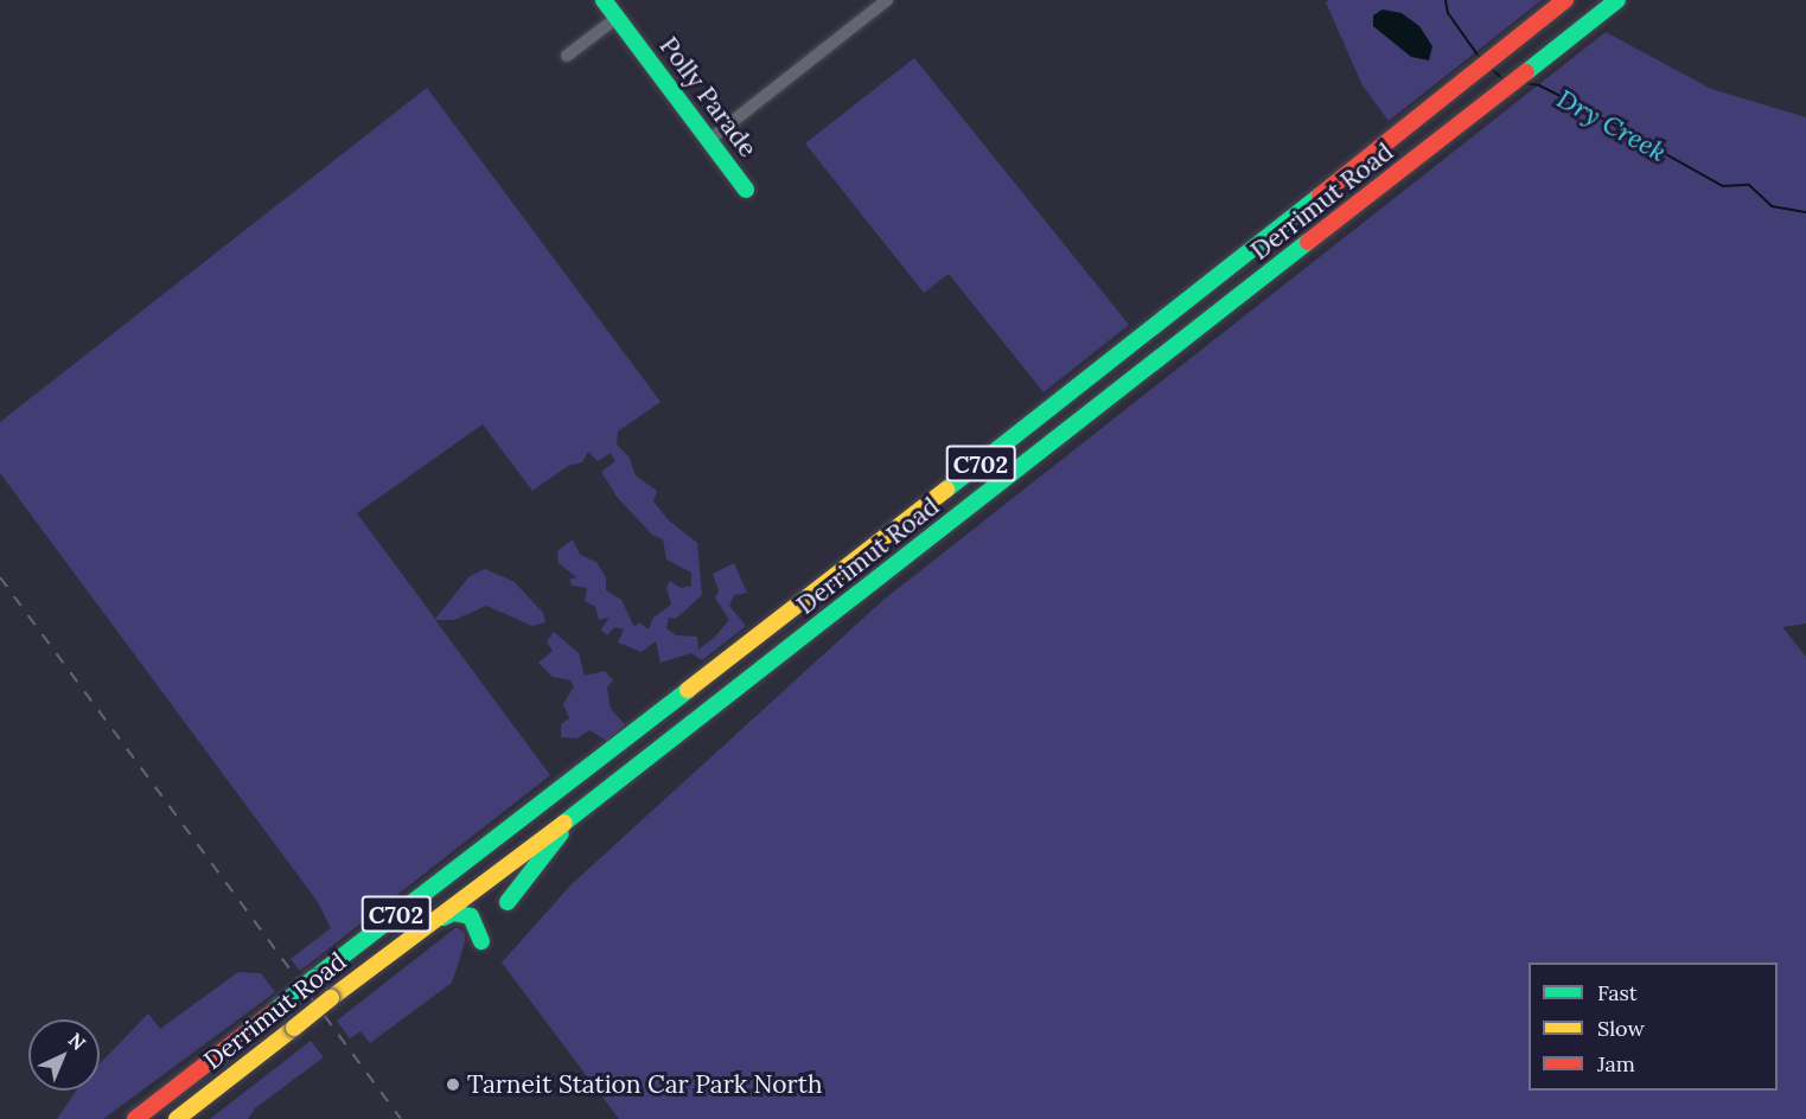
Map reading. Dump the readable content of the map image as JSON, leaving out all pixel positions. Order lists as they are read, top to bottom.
{
  "streets": {
    "main road": ["Polly Parade", "Derrimut Road", "C702"]
  },
  "water": ["Dry Creek"],
  "places": ["Tarneit Station Car Park North"],
  "legend": ["Fast", "Slow", "Jam"],
  "north": "top right"
}
